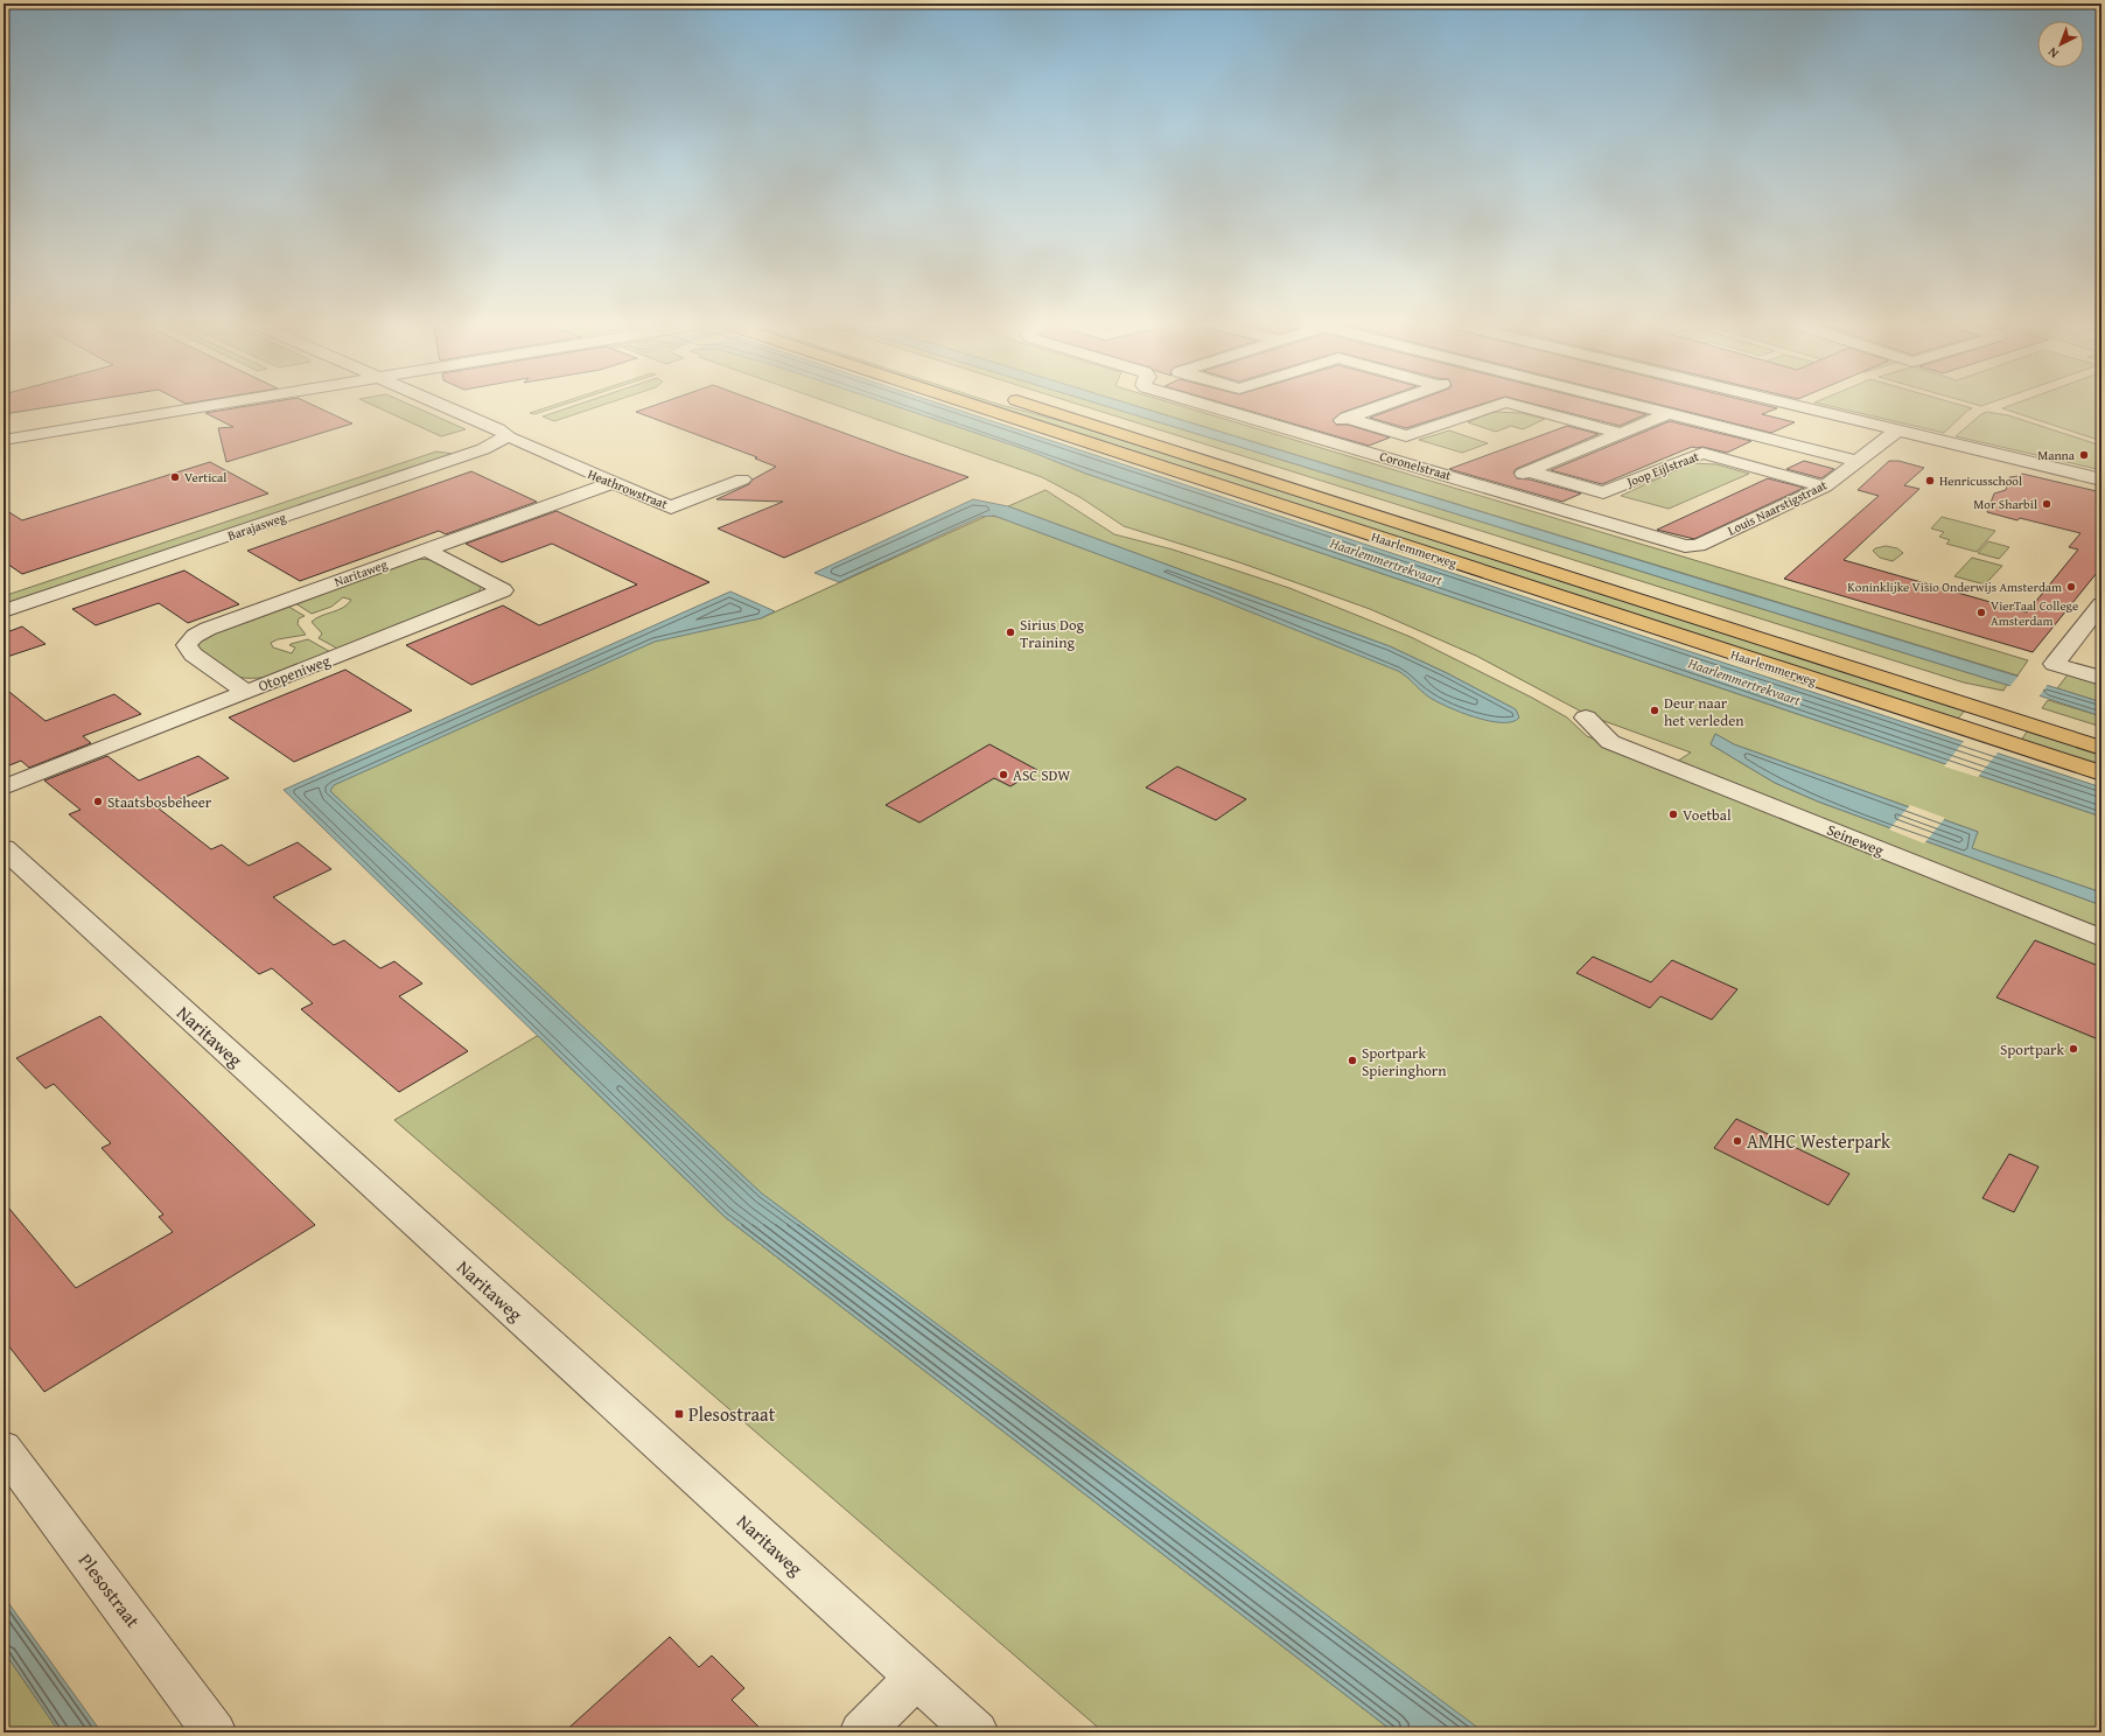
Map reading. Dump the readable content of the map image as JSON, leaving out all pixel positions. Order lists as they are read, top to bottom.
{
  "streets": {
    "main road": ["Haarlemmerweg"],
    "street": [
      "Coronelstraat",
      "Joop Eijlstraat",
      "Heathrowstraat",
      "Louis Naarstigstraat",
      "Barajasweg",
      "Naritaweg",
      "Otopeniweg",
      "Seineweg",
      "Plesostraat"
    ]
  },
  "crossings": [
    ["Coronelstraat", "Louis Naarstigstraat"],
    ["Joop Eijlstraat", "Louis Naarstigstraat"],
    ["Heathrowstraat", "Barajasweg"],
    ["Heathrowstraat", "Naritaweg"],
    ["Naritaweg", "Otopeniweg"]
  ],
  "water": ["Haarlemmertrekvaart"],
  "places": {
    "other": [
      "Manna",
      "Vertical",
      "Henricusschool",
      "Mor Sharbil",
      "Koninklijke Visio Onderwijs Amsterdam",
      "VierTaal College Amsterdam",
      "Sirius Dog Training",
      "Deur naar het verleden",
      "ASC SDW",
      "Staatsbosbeheer",
      "Voetbal",
      "Sportpark",
      "Sportpark Spieringhorn",
      "AMHC Westerpark"
    ],
    "transit": ["Plesostraat"]
  },
  "north": "bottom left"
}
